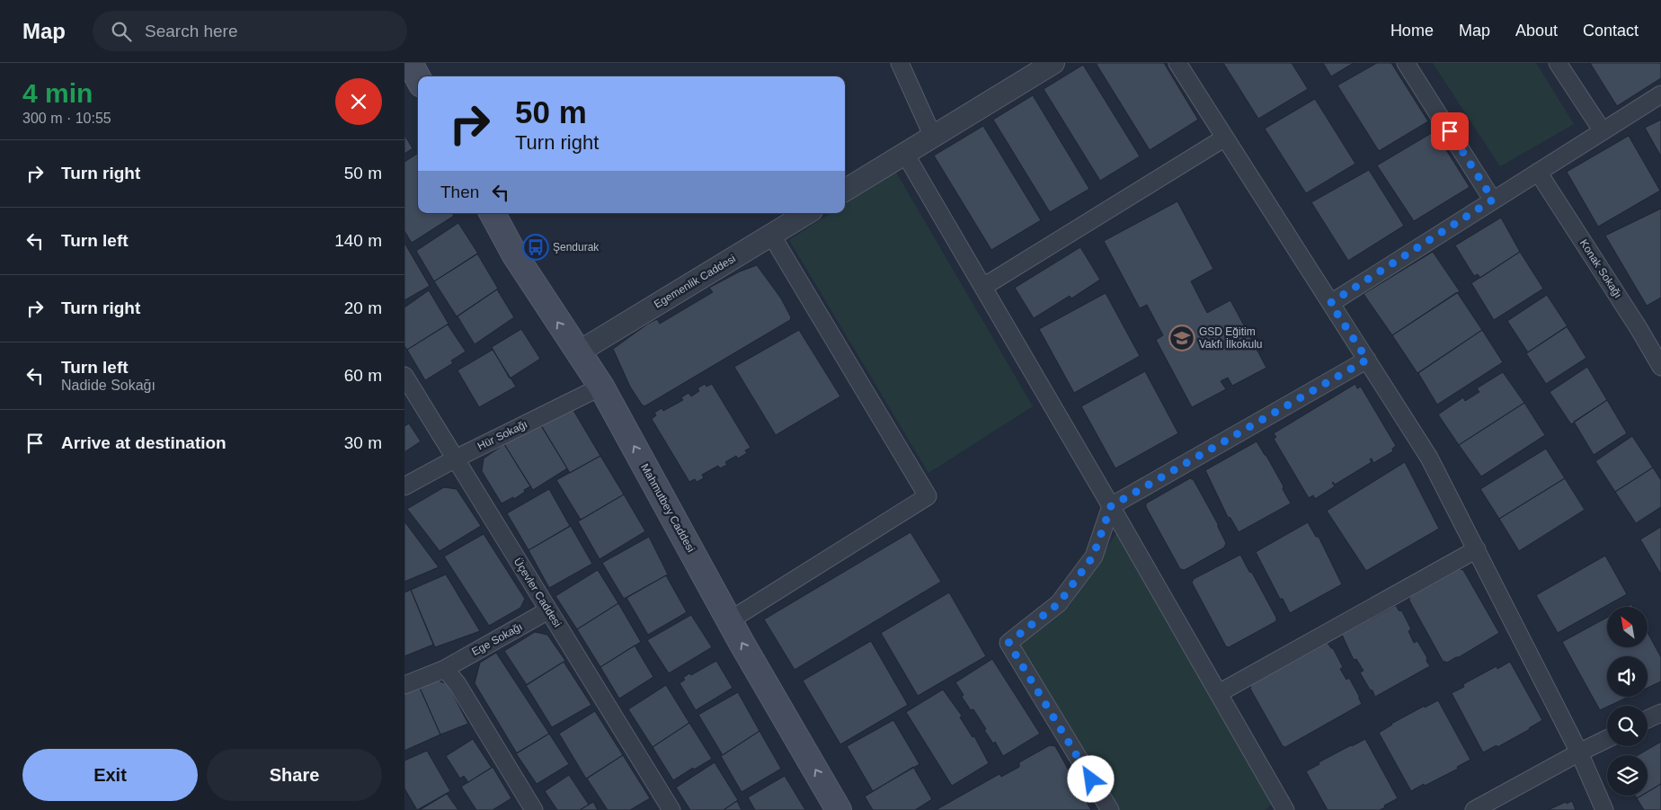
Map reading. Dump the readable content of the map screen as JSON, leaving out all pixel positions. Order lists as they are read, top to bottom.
{
  "streets": {
    "main road": ["Mahmutbey Caddesi"],
    "street": [
      "Konak Sokağı",
      "Egemenlik Caddesi",
      "Hür Sokağı",
      "Üçevler Caddesi",
      "Ege Sokağı"
    ]
  },
  "crossings": [
    ["Egemenlik Caddesi", "Mahmutbey Caddesi"],
    ["Hür Sokağı", "Mahmutbey Caddesi"],
    ["Hür Sokağı", "Üçevler Caddesi"],
    ["Üçevler Caddesi", "Ege Sokağı"]
  ],
  "one_way": ["Mahmutbey Caddesi"],
  "places": {
    "bus stop": ["Şendurak"],
    "school or university": ["GSD Eğitim Vakfı İlkokulu"]
  },
  "north": "top left",
  "page": {
    "header": "Map",
    "search": "Search here",
    "nav": [
      "Home",
      "Map",
      "About",
      "Contact"
    ],
    "heading": ["4 min", "300 m · 10:55"],
    "turn": ["50 m", "Turn right"],
    "list": [
      {
        "name": "Turn right",
        "value": "50 m"
      },
      {
        "name": "Turn left",
        "value": "140 m"
      },
      {
        "name": "Turn right",
        "value": "20 m"
      },
      {
        "name": "Turn left",
        "note": "Nadide Sokağı",
        "value": "60 m"
      },
      {
        "name": "Arrive at destination",
        "value": "30 m"
      }
    ],
    "then": "Then",
    "buttons": ["Exit", "Share"]
  }
}
